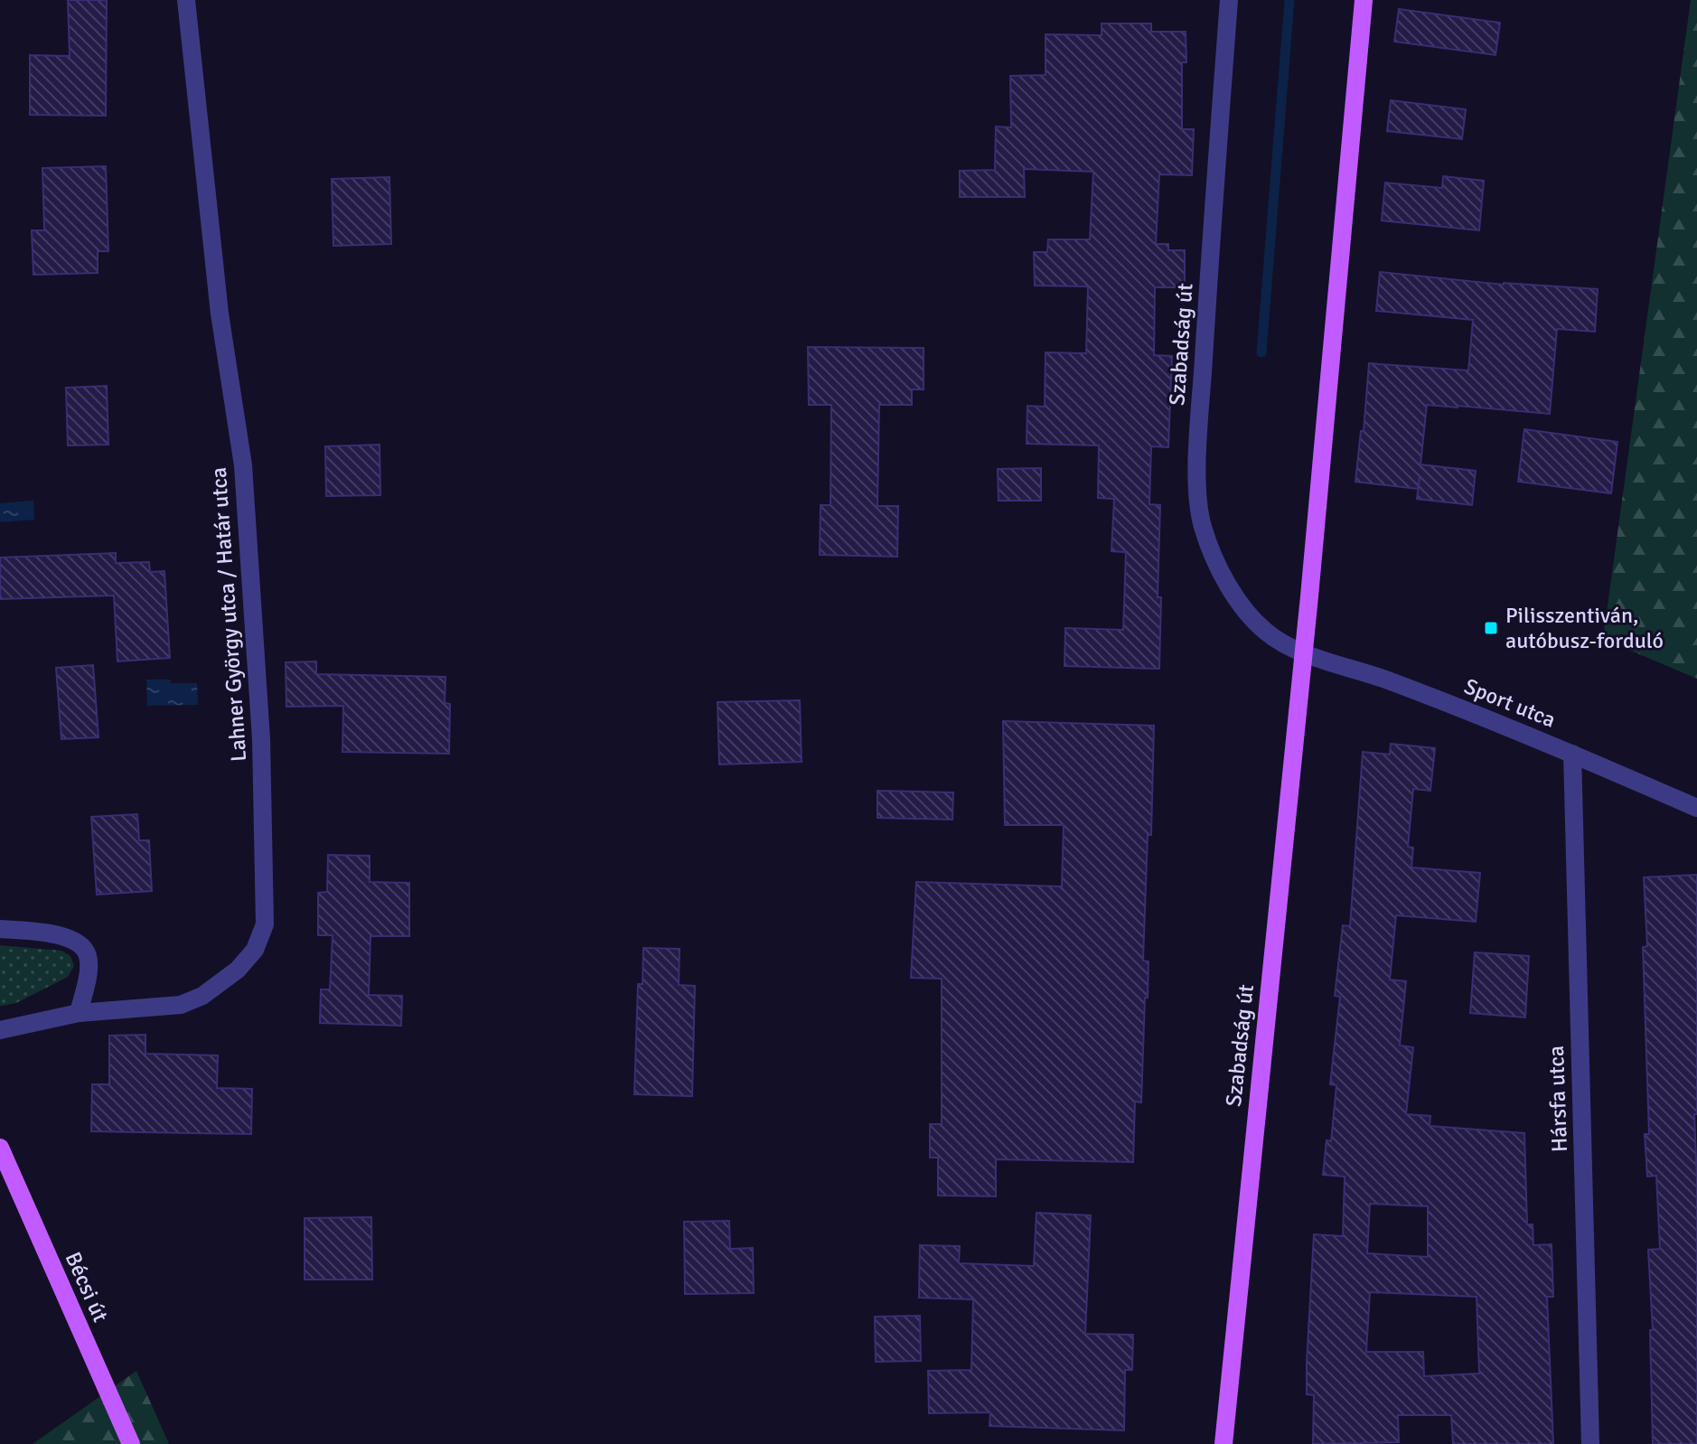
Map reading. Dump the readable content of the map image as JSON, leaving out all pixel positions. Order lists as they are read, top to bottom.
{
  "streets": {
    "main road": ["Szabadság út", "Bécsi út"],
    "street": ["Lahner György utca / Határ utca", "Sport utca", "Hársfa utca"]
  },
  "crossings": [
    ["Szabadság út", "Sport utca"],
    ["Sport utca", "Hársfa utca"]
  ],
  "places": {
    "transit": ["Pilisszentiván, autóbusz-forduló"]
  }
}
